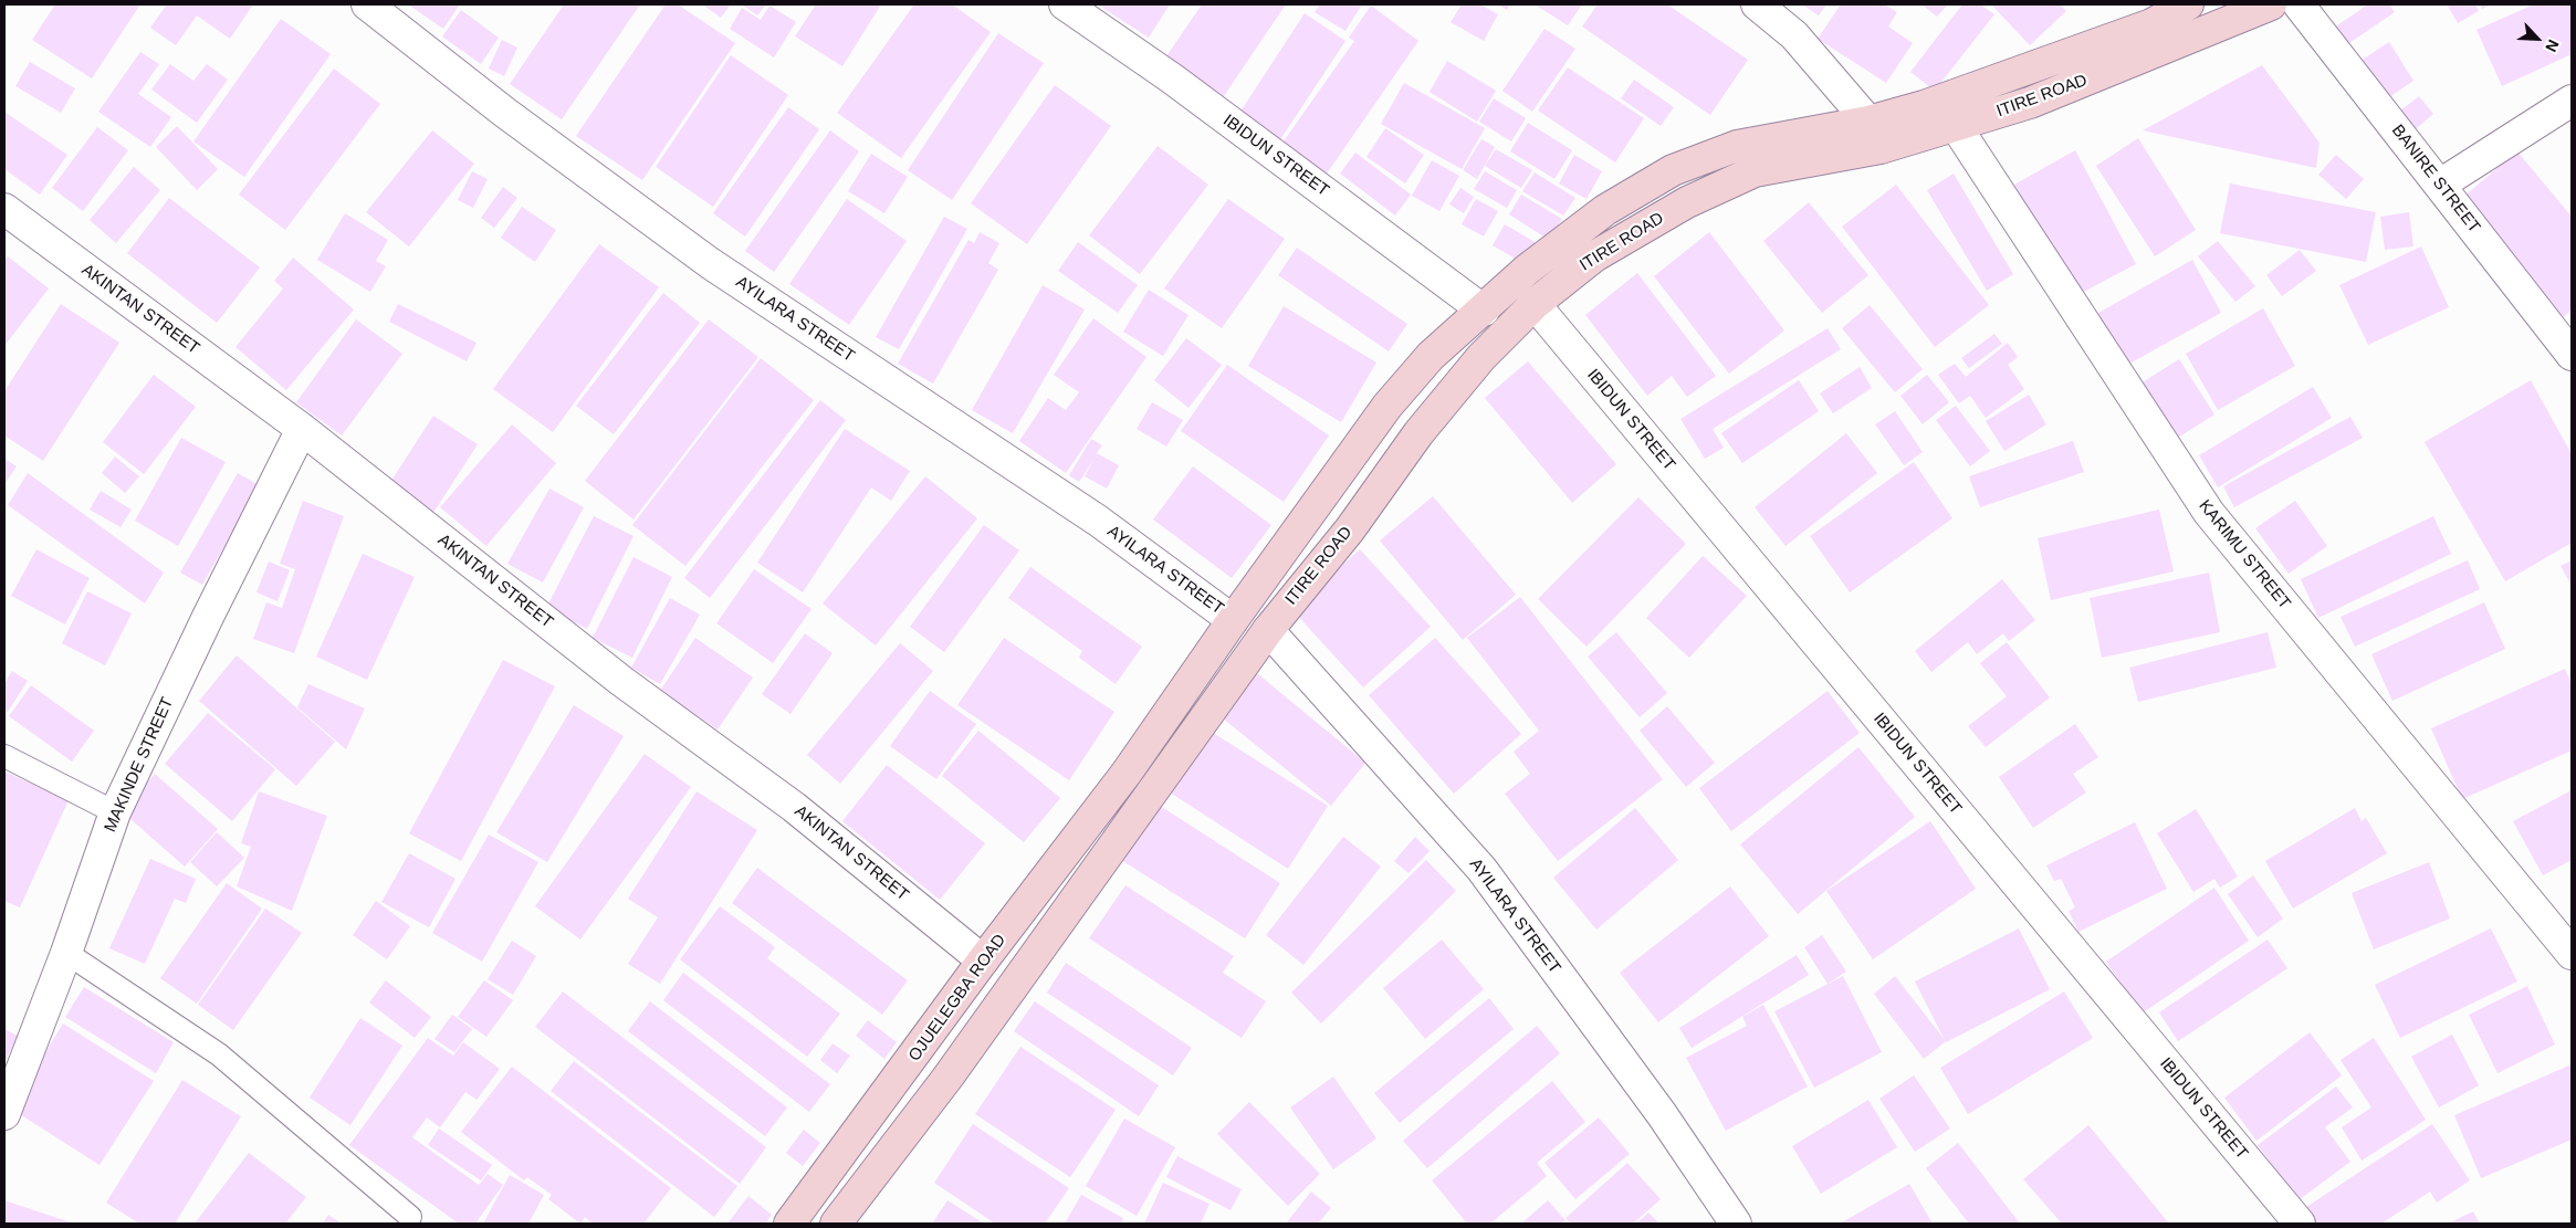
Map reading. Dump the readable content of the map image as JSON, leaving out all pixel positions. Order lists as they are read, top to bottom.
{
  "streets": {
    "main road": ["ITIRE ROAD", "OJUELEGBA ROAD"],
    "street": [
      "IBIDUN STREET",
      "BANIRE STREET",
      "AKINTAN STREET",
      "AYILARA STREET",
      "KARIMU STREET",
      "MAKINDE STREET"
    ]
  },
  "crossings": [
    ["ITIRE ROAD", "IBIDUN STREET"],
    ["ITIRE ROAD", "AYILARA STREET"],
    ["ITIRE ROAD", "KARIMU STREET"],
    ["ITIRE ROAD", "OJUELEGBA ROAD"],
    ["AKINTAN STREET", "MAKINDE STREET"],
    ["AKINTAN STREET", "OJUELEGBA ROAD"]
  ],
  "north": "bottom right"
}
